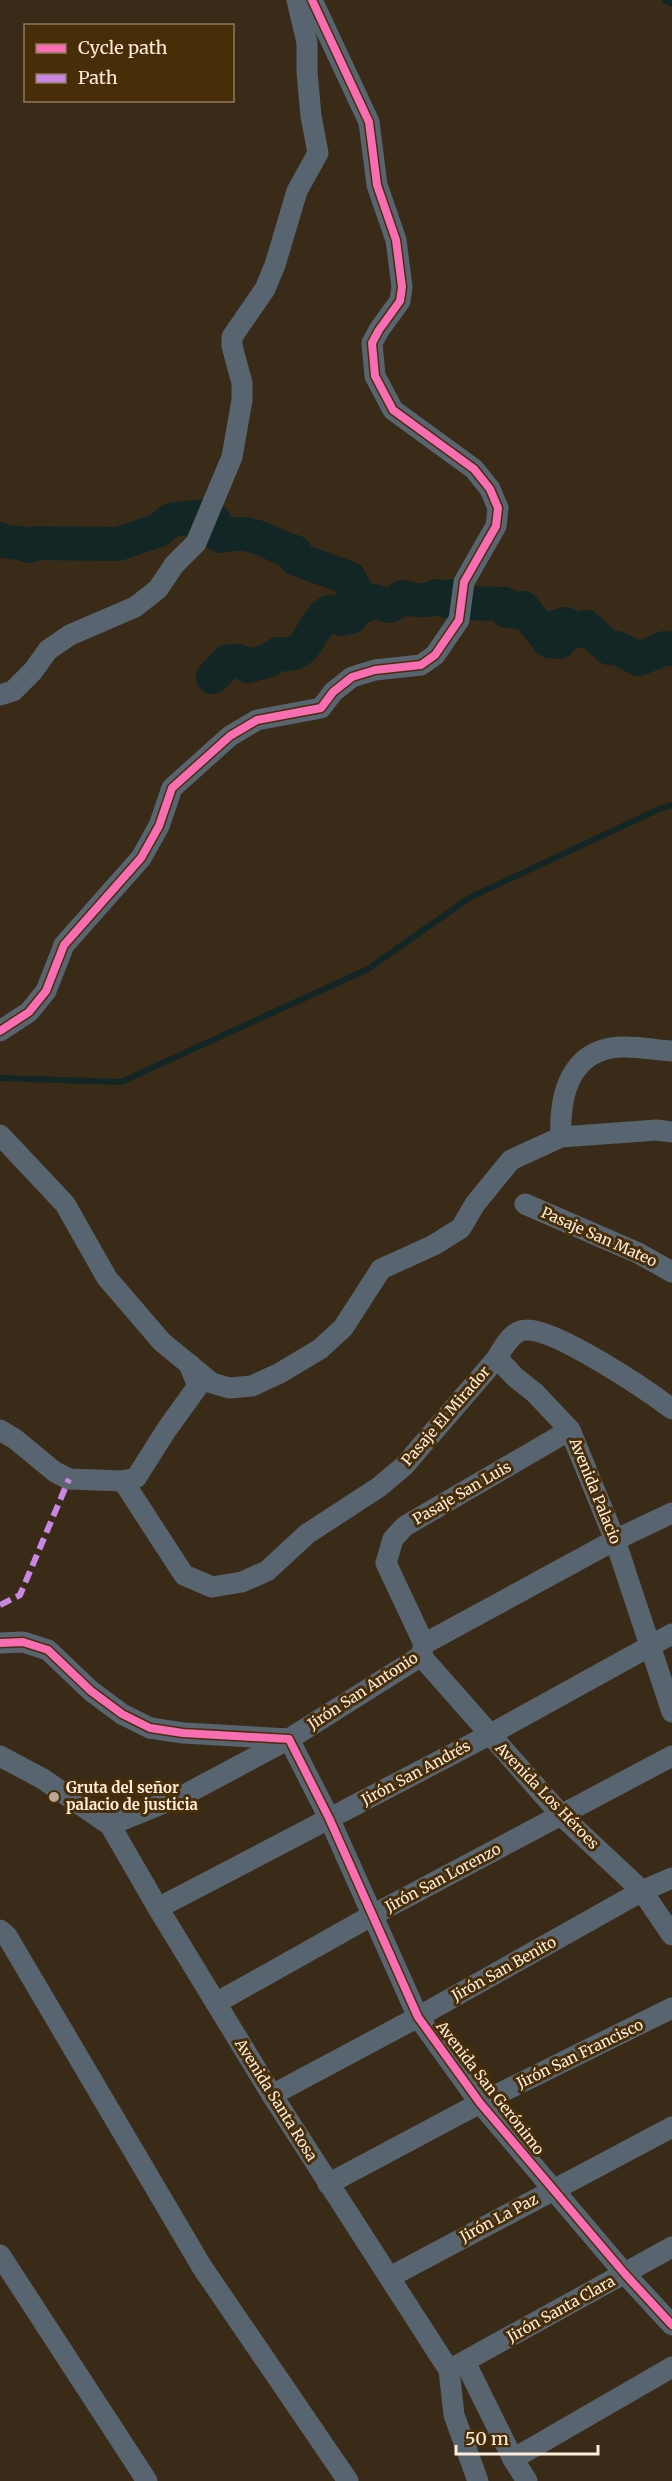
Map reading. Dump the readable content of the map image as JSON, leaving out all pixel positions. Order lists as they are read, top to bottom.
{
  "streets": {
    "street": [
      "Pasaje San Mateo",
      "Pasaje El Mirador",
      "Avenida Palacio",
      "Pasaje San Luis",
      "Jirón San Antonio",
      "Jirón San Andrés",
      "Avenida Los Héroes",
      "Jirón San Lorenzo",
      "Jirón San Benito",
      "Jirón San Francisco",
      "Avenida San Gerónimo",
      "Avenida Santa Rosa",
      "Jirón La Paz",
      "Jirón Santa Clara"
    ]
  },
  "crossings": [
    ["Pasaje El Mirador", "Avenida Palacio"],
    ["Avenida Palacio", "Pasaje San Luis"],
    ["Avenida Palacio", "Jirón San Antonio"],
    ["Avenida Palacio", "Jirón San Andrés"],
    ["Pasaje San Luis", "Jirón San Antonio"],
    ["Pasaje San Luis", "Avenida Los Héroes"],
    ["Jirón San Antonio", "Avenida Los Héroes"],
    ["Jirón San Antonio", "Avenida San Gerónimo"],
    ["Jirón San Antonio", "Avenida Santa Rosa"],
    ["Jirón San Andrés", "Avenida Los Héroes"],
    ["Jirón San Andrés", "Avenida San Gerónimo"],
    ["Jirón San Andrés", "Avenida Santa Rosa"],
    ["Avenida Los Héroes", "Jirón San Lorenzo"],
    ["Avenida Los Héroes", "Jirón San Benito"],
    ["Jirón San Lorenzo", "Avenida San Gerónimo"],
    ["Jirón San Lorenzo", "Avenida Santa Rosa"],
    ["Jirón San Benito", "Avenida San Gerónimo"],
    ["Jirón San Benito", "Avenida Santa Rosa"],
    ["Jirón San Francisco", "Avenida San Gerónimo"],
    ["Jirón San Francisco", "Avenida Santa Rosa"],
    ["Avenida San Gerónimo", "Jirón La Paz"],
    ["Avenida San Gerónimo", "Jirón Santa Clara"],
    ["Avenida Santa Rosa", "Jirón La Paz"],
    ["Avenida Santa Rosa", "Jirón Santa Clara"]
  ],
  "places": ["Gruta del señor palacio de justicia"],
  "legend": ["Cycle path", "Path"],
  "scale_bar": "50 m"
}
